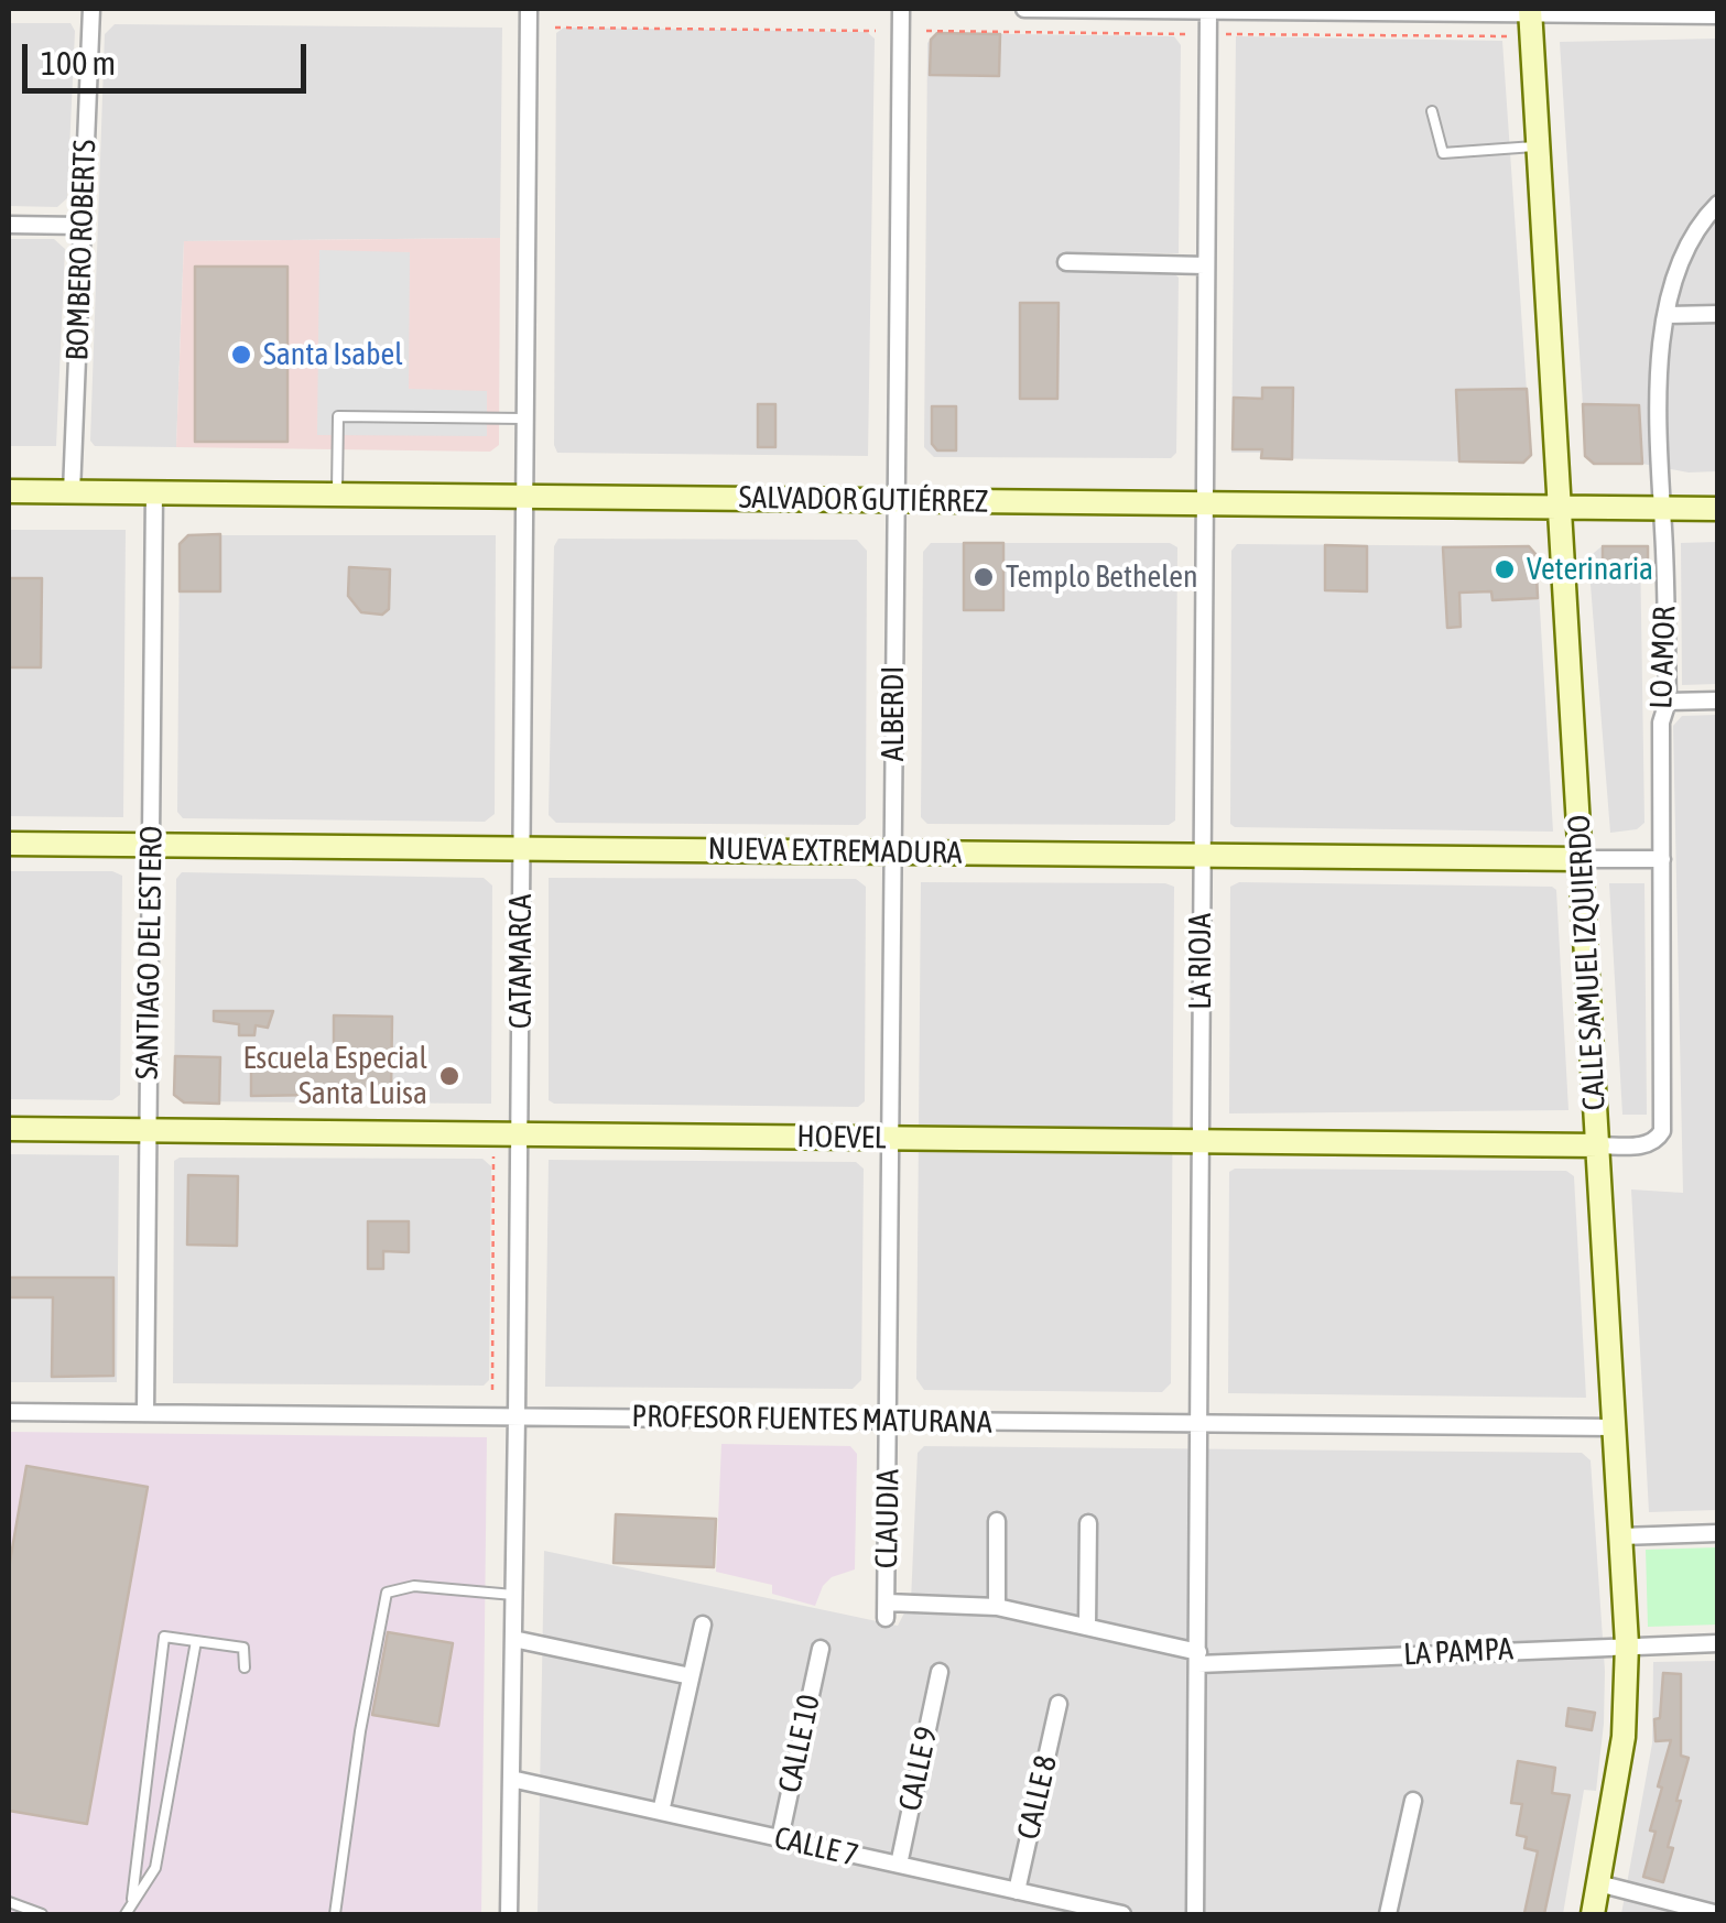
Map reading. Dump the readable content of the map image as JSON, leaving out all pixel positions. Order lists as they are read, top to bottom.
{
  "streets": {
    "street": [
      "BOMBERO ROBERTS",
      "SALVADOR GUTIÉRREZ",
      "LO AMOR",
      "ALBERDI",
      "NUEVA EXTREMADURA",
      "SANTIAGO DEL ESTERO",
      "CATAMARCA",
      "LA RIOJA",
      "CALLE SAMUEL IZQUIERDO",
      "HOEVEL",
      "PROFESOR FUENTES MATURANA",
      "CLAUDIA",
      "LA PAMPA",
      "CALLE 10",
      "CALLE 9",
      "CALLE 8",
      "CALLE 7"
    ]
  },
  "crossings": [
    ["BOMBERO ROBERTS", "SALVADOR GUTIÉRREZ"],
    ["SALVADOR GUTIÉRREZ", "LO AMOR"],
    ["SALVADOR GUTIÉRREZ", "ALBERDI"],
    ["SALVADOR GUTIÉRREZ", "SANTIAGO DEL ESTERO"],
    ["SALVADOR GUTIÉRREZ", "CATAMARCA"],
    ["SALVADOR GUTIÉRREZ", "LA RIOJA"],
    ["SALVADOR GUTIÉRREZ", "CALLE SAMUEL IZQUIERDO"],
    ["LO AMOR", "NUEVA EXTREMADURA"],
    ["LO AMOR", "HOEVEL"],
    ["ALBERDI", "NUEVA EXTREMADURA"],
    ["ALBERDI", "HOEVEL"],
    ["ALBERDI", "PROFESOR FUENTES MATURANA"],
    ["ALBERDI", "CLAUDIA"],
    ["NUEVA EXTREMADURA", "SANTIAGO DEL ESTERO"],
    ["NUEVA EXTREMADURA", "CATAMARCA"],
    ["NUEVA EXTREMADURA", "LA RIOJA"],
    ["NUEVA EXTREMADURA", "CALLE SAMUEL IZQUIERDO"],
    ["SANTIAGO DEL ESTERO", "HOEVEL"],
    ["SANTIAGO DEL ESTERO", "PROFESOR FUENTES MATURANA"],
    ["CATAMARCA", "HOEVEL"],
    ["CATAMARCA", "PROFESOR FUENTES MATURANA"],
    ["CATAMARCA", "CALLE 7"],
    ["LA RIOJA", "HOEVEL"],
    ["LA RIOJA", "PROFESOR FUENTES MATURANA"],
    ["LA RIOJA", "LA PAMPA"],
    ["CALLE SAMUEL IZQUIERDO", "HOEVEL"],
    ["CALLE SAMUEL IZQUIERDO", "PROFESOR FUENTES MATURANA"],
    ["CALLE SAMUEL IZQUIERDO", "LA PAMPA"],
    ["PROFESOR FUENTES MATURANA", "CLAUDIA"],
    ["CLAUDIA", "LA PAMPA"],
    ["CALLE 10", "CALLE 7"],
    ["CALLE 9", "CALLE 7"],
    ["CALLE 8", "CALLE 7"]
  ],
  "places": [
    "Santa Isabel",
    "Veterinaria",
    "Templo Bethelen",
    "Escuela Especial Santa Luisa"
  ],
  "scale_bar": "100 m"
}
